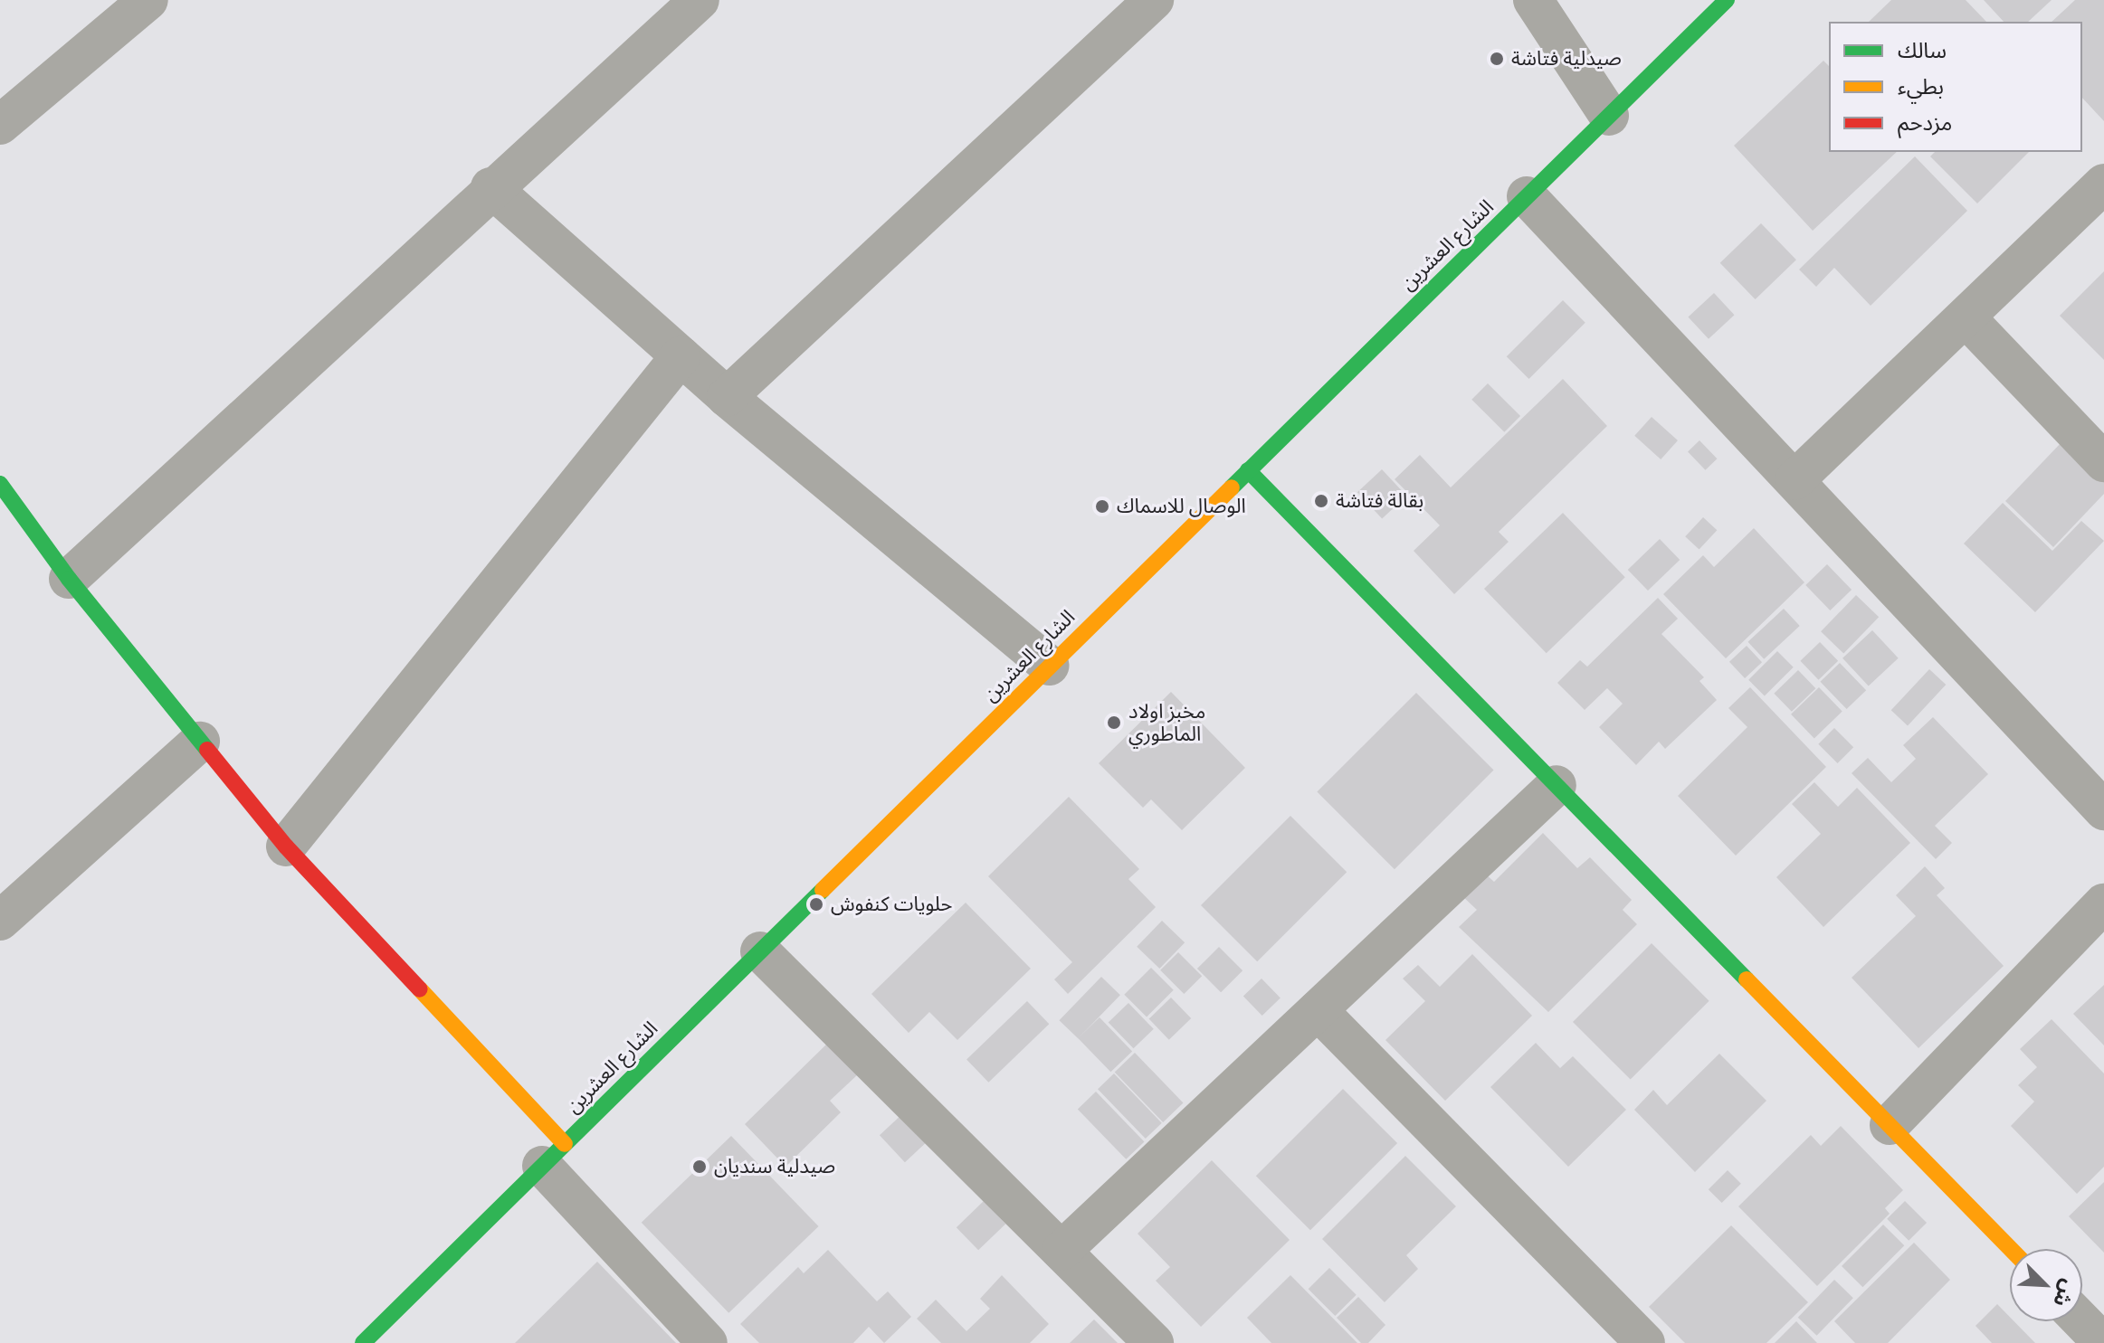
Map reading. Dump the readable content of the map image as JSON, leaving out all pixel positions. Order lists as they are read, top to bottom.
{
  "streets": {
    "street": ["الشارع العشرين"]
  },
  "places": [
    "صيدلية فتاشة",
    "بقالة فتاشة",
    "الوصال للاسماك",
    "مخبز اولاد الماطوري",
    "حلويات كنفوش",
    "صيدلية سنديان"
  ],
  "legend": ["سالك", "بطيء", "مزدحم"],
  "north": "bottom right"
}
